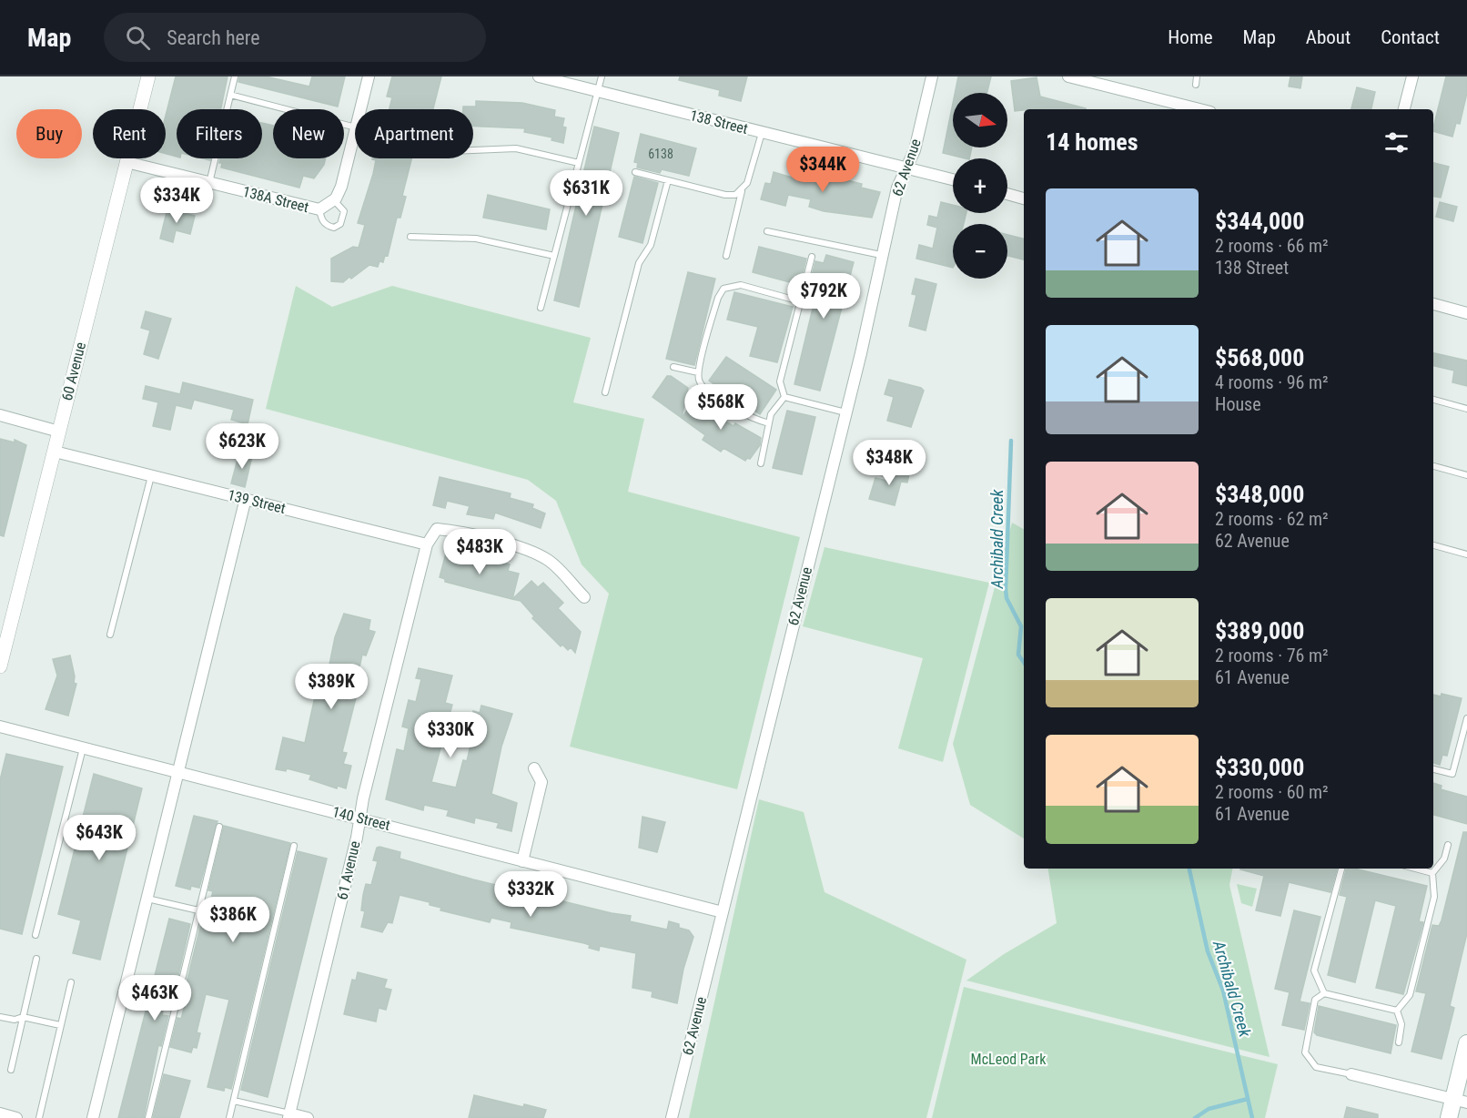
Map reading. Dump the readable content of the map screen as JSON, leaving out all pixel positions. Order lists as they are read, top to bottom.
{
  "streets": {
    "street": [
      "138 Street",
      "62 Avenue",
      "138A Street",
      "60 Avenue",
      "139 Street",
      "140 Street",
      "61 Avenue"
    ]
  },
  "crossings": [
    ["138 Street", "62 Avenue"],
    ["62 Avenue", "140 Street"],
    ["138A Street", "60 Avenue"],
    ["60 Avenue", "139 Street"],
    ["139 Street", "61 Avenue"],
    ["140 Street", "61 Avenue"]
  ],
  "water": ["Archibald Creek"],
  "parks": ["McLeod Park"],
  "house_numbers": ["6138"],
  "north": "right",
  "page": {
    "header": "Map",
    "search": "Search here",
    "nav": [
      "Home",
      "Map",
      "About",
      "Contact"
    ],
    "map_buttons": ["+", "−"],
    "chip": [
      "Buy",
      "Rent",
      "Filters",
      "New",
      "Apartment"
    ],
    "heading": "14 homes",
    "price": [
      "$344K",
      "$631K",
      "$334K",
      "$792K",
      "$568K",
      "$623K",
      "$348K",
      "$483K",
      "$389K",
      "$330K",
      "$643K",
      "$332K",
      "$386K",
      "$463K"
    ],
    "list": [
      {
        "name": "$344,000",
        "note": "2 rooms · 66 m² · 138 Street"
      },
      {
        "name": "$568,000",
        "note": "4 rooms · 96 m² · House"
      },
      {
        "name": "$348,000",
        "note": "2 rooms · 62 m² · 62 Avenue"
      },
      {
        "name": "$389,000",
        "note": "2 rooms · 76 m² · 61 Avenue"
      },
      {
        "name": "$330,000",
        "note": "2 rooms · 60 m² · 61 Avenue"
      }
    ]
  }
}
